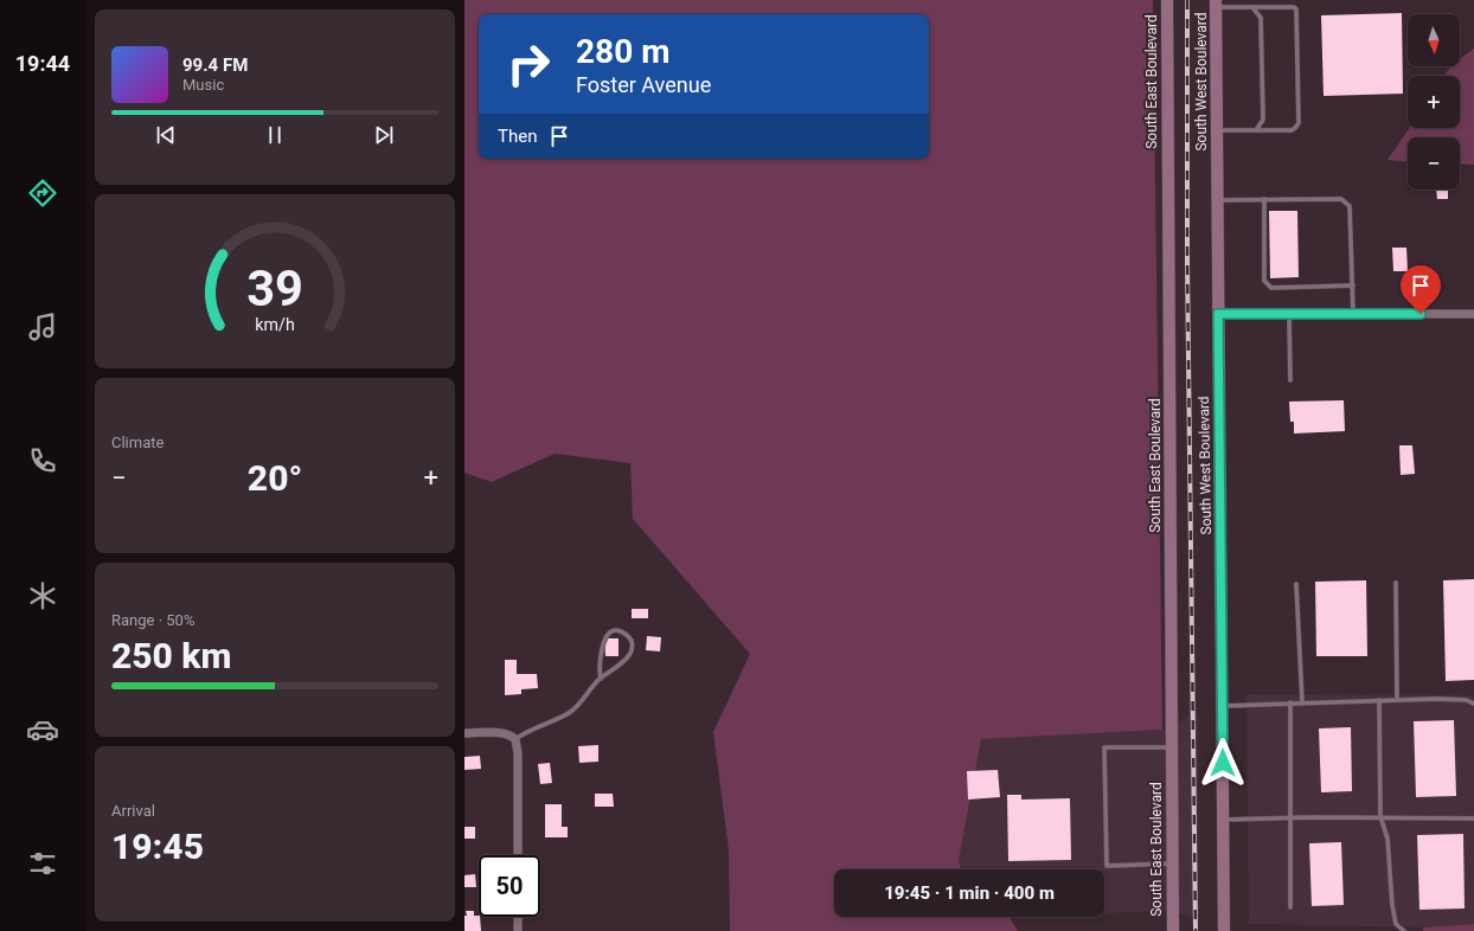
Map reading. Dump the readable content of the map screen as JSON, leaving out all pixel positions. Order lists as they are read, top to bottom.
{
  "streets": {
    "main road": ["South East Boulevard", "South West Boulevard"]
  },
  "north": "bottom",
  "page": {
    "tabs": "19:44",
    "map_buttons": ["+", "−"],
    "turn": ["280 m", "Foster Avenue"],
    "song": ["99.4 FM", "Music"],
    "then": "Then",
    "tile": [
      "Climate",
      ["Range · 50%", "250 km"],
      ["Arrival", "19:45"]
    ],
    "heat": ["−", "20°", "+"],
    "limit": "50",
    "trip": "19:45 · 1 min · 400 m",
    "gauge": ["39", "km/h"]
  }
}
